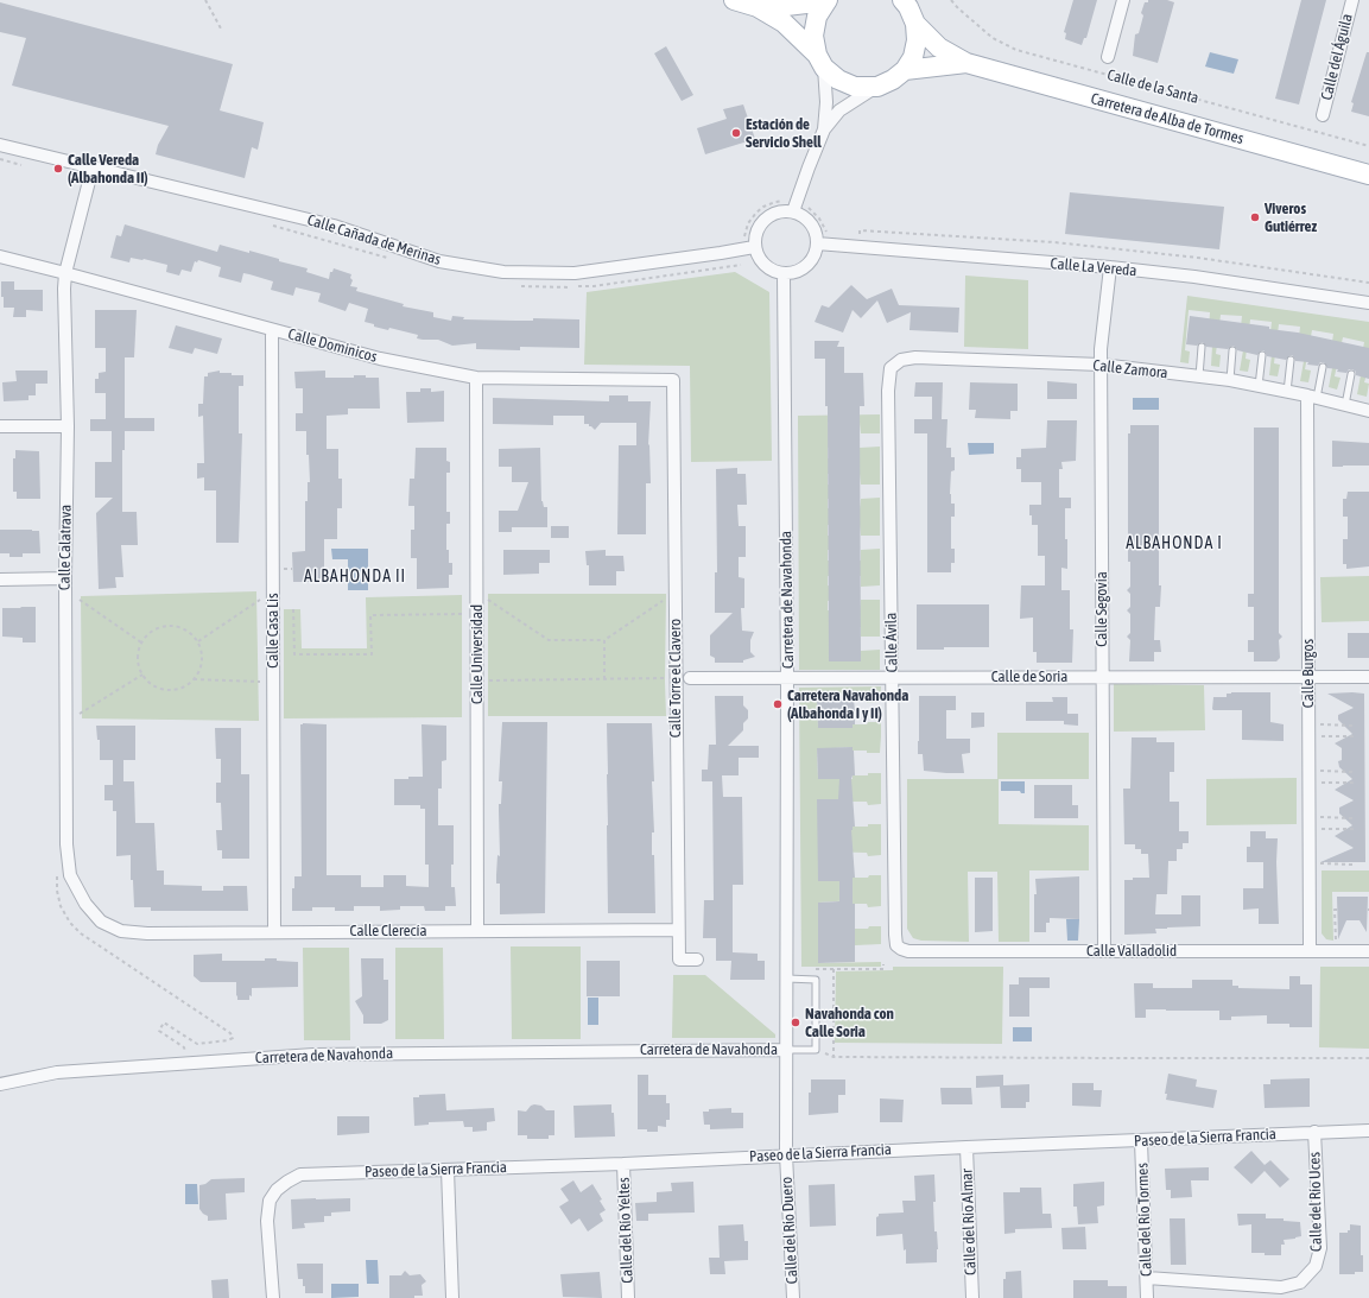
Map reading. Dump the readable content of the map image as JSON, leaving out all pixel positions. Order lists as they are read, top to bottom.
{
  "streets": {
    "main road": ["Carretera de Alba de Tormes"],
    "street": [
      "Calle del Águila",
      "Calle Cañada de Merinas",
      "Calle La Vereda",
      "Calle Dominicos",
      "Calle Zamora",
      "Calle Calatrava",
      "Carretera de Navahonda",
      "Calle Segovia",
      "Calle Casa Lis",
      "Calle Ávila",
      "Calle Universidad",
      "Calle Burgos",
      "Calle de Soria",
      "Calle Torre el Clavero",
      "Calle Clerecía",
      "Calle Valladolid",
      "Paseo de la Sierra Francia",
      "Calle del Río Uces",
      "Calle del Río Tormes",
      "Calle del Río Almar",
      "Calle del Río Yeltes",
      "Calle del Río Duero"
    ],
    "path": ["Calle de la Santa"]
  },
  "crossings": [
    ["Calle Cañada de Merinas", "Calle La Vereda"],
    ["Calle Cañada de Merinas", "Calle Calatrava"],
    ["Calle Cañada de Merinas", "Carretera de Navahonda"],
    ["Calle La Vereda", "Carretera de Navahonda"],
    ["Calle La Vereda", "Calle Segovia"],
    ["Calle Dominicos", "Calle Calatrava"],
    ["Calle Dominicos", "Calle Casa Lis"],
    ["Calle Dominicos", "Calle Universidad"],
    ["Calle Dominicos", "Calle Torre el Clavero"],
    ["Calle Zamora", "Calle Segovia"],
    ["Calle Zamora", "Calle Ávila"],
    ["Calle Zamora", "Calle Burgos"],
    ["Calle Calatrava", "Calle Clerecía"],
    ["Carretera de Navahonda", "Calle de Soria"],
    ["Carretera de Navahonda", "Calle del Río Duero"],
    ["Calle Segovia", "Calle de Soria"],
    ["Calle Segovia", "Calle Valladolid"],
    ["Calle Casa Lis", "Calle Clerecía"],
    ["Calle Ávila", "Calle de Soria"],
    ["Calle Ávila", "Calle Valladolid"],
    ["Calle Universidad", "Calle Clerecía"],
    ["Calle Burgos", "Calle de Soria"],
    ["Calle Burgos", "Calle Valladolid"],
    ["Calle Torre el Clavero", "Calle Clerecía"],
    ["Paseo de la Sierra Francia", "Calle del Río Uces"],
    ["Paseo de la Sierra Francia", "Calle del Río Tormes"],
    ["Paseo de la Sierra Francia", "Calle del Río Almar"],
    ["Paseo de la Sierra Francia", "Calle del Río Yeltes"],
    ["Paseo de la Sierra Francia", "Calle del Río Duero"],
    ["Calle del Río Uces", "Calle del Río Tormes"]
  ],
  "districts": ["ALBAHONDA I", "ALBAHONDA II"],
  "places": [
    "Estación de Servicio Shell",
    "Calle Vereda (Albahonda II)",
    "Viveros Gutiérrez",
    "Carretera Navahonda (Albahonda I y II)",
    "Navahonda con Calle Soria"
  ]
}
